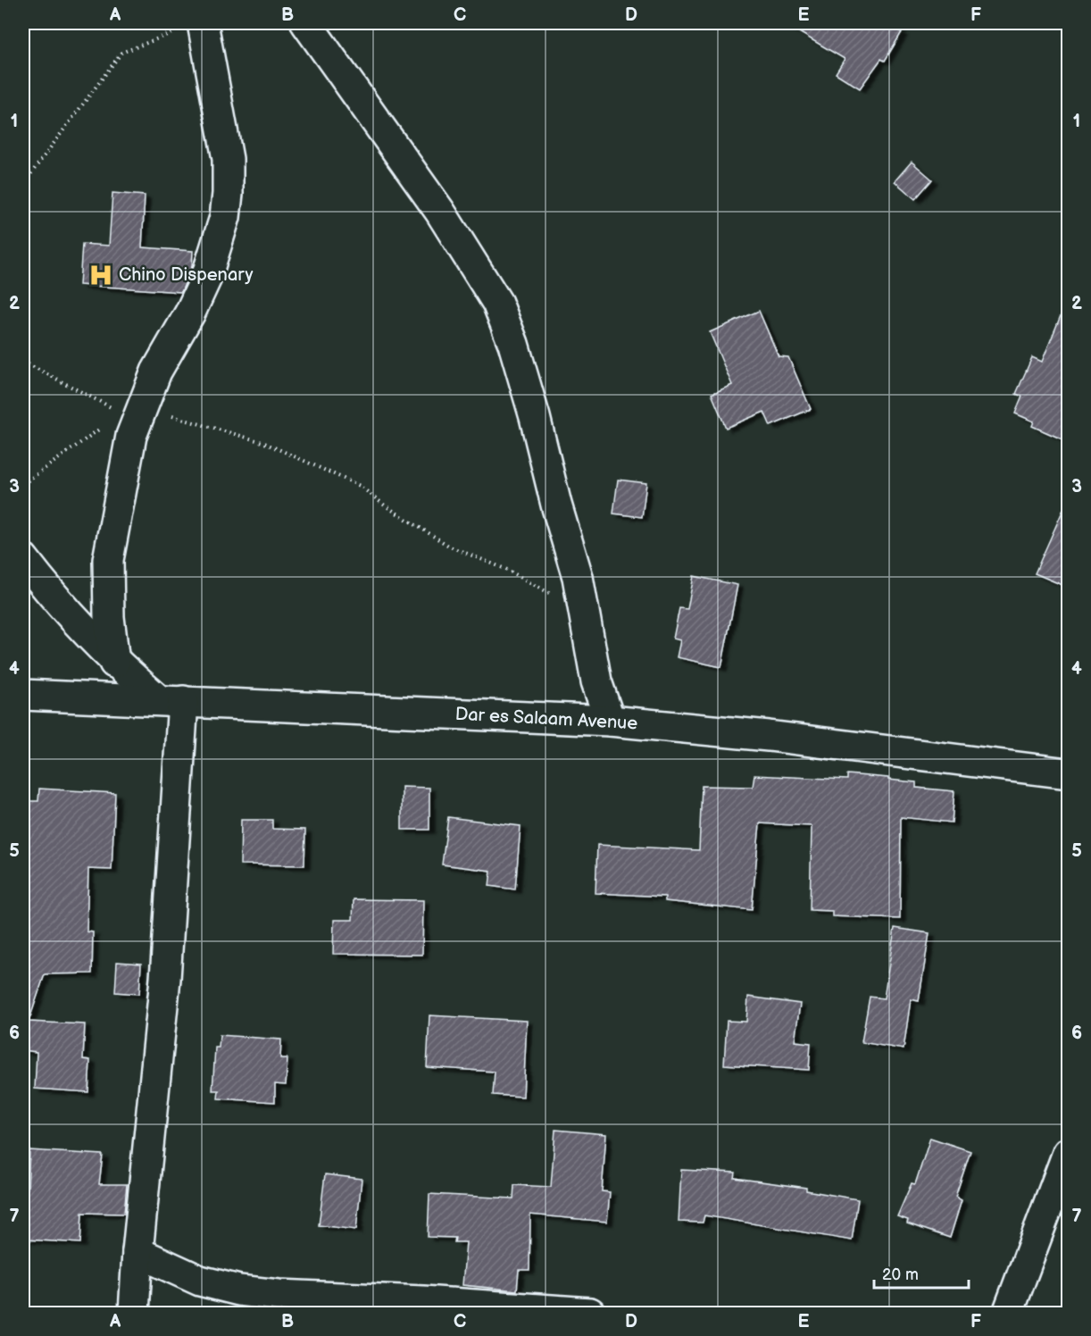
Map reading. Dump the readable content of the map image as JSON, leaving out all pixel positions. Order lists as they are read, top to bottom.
{
  "streets": {
    "street": ["Dar es Salaam Avenue"]
  },
  "places": {
    "hospital": ["Chino Dispenary"]
  },
  "scale_bar": "20 m",
  "grid": {
    "columns": [
      "A",
      "B",
      "C",
      "D",
      "E",
      "F"
    ],
    "rows": [
      "1",
      "2",
      "3",
      "4",
      "5",
      "6",
      "7"
    ]
  }
}
